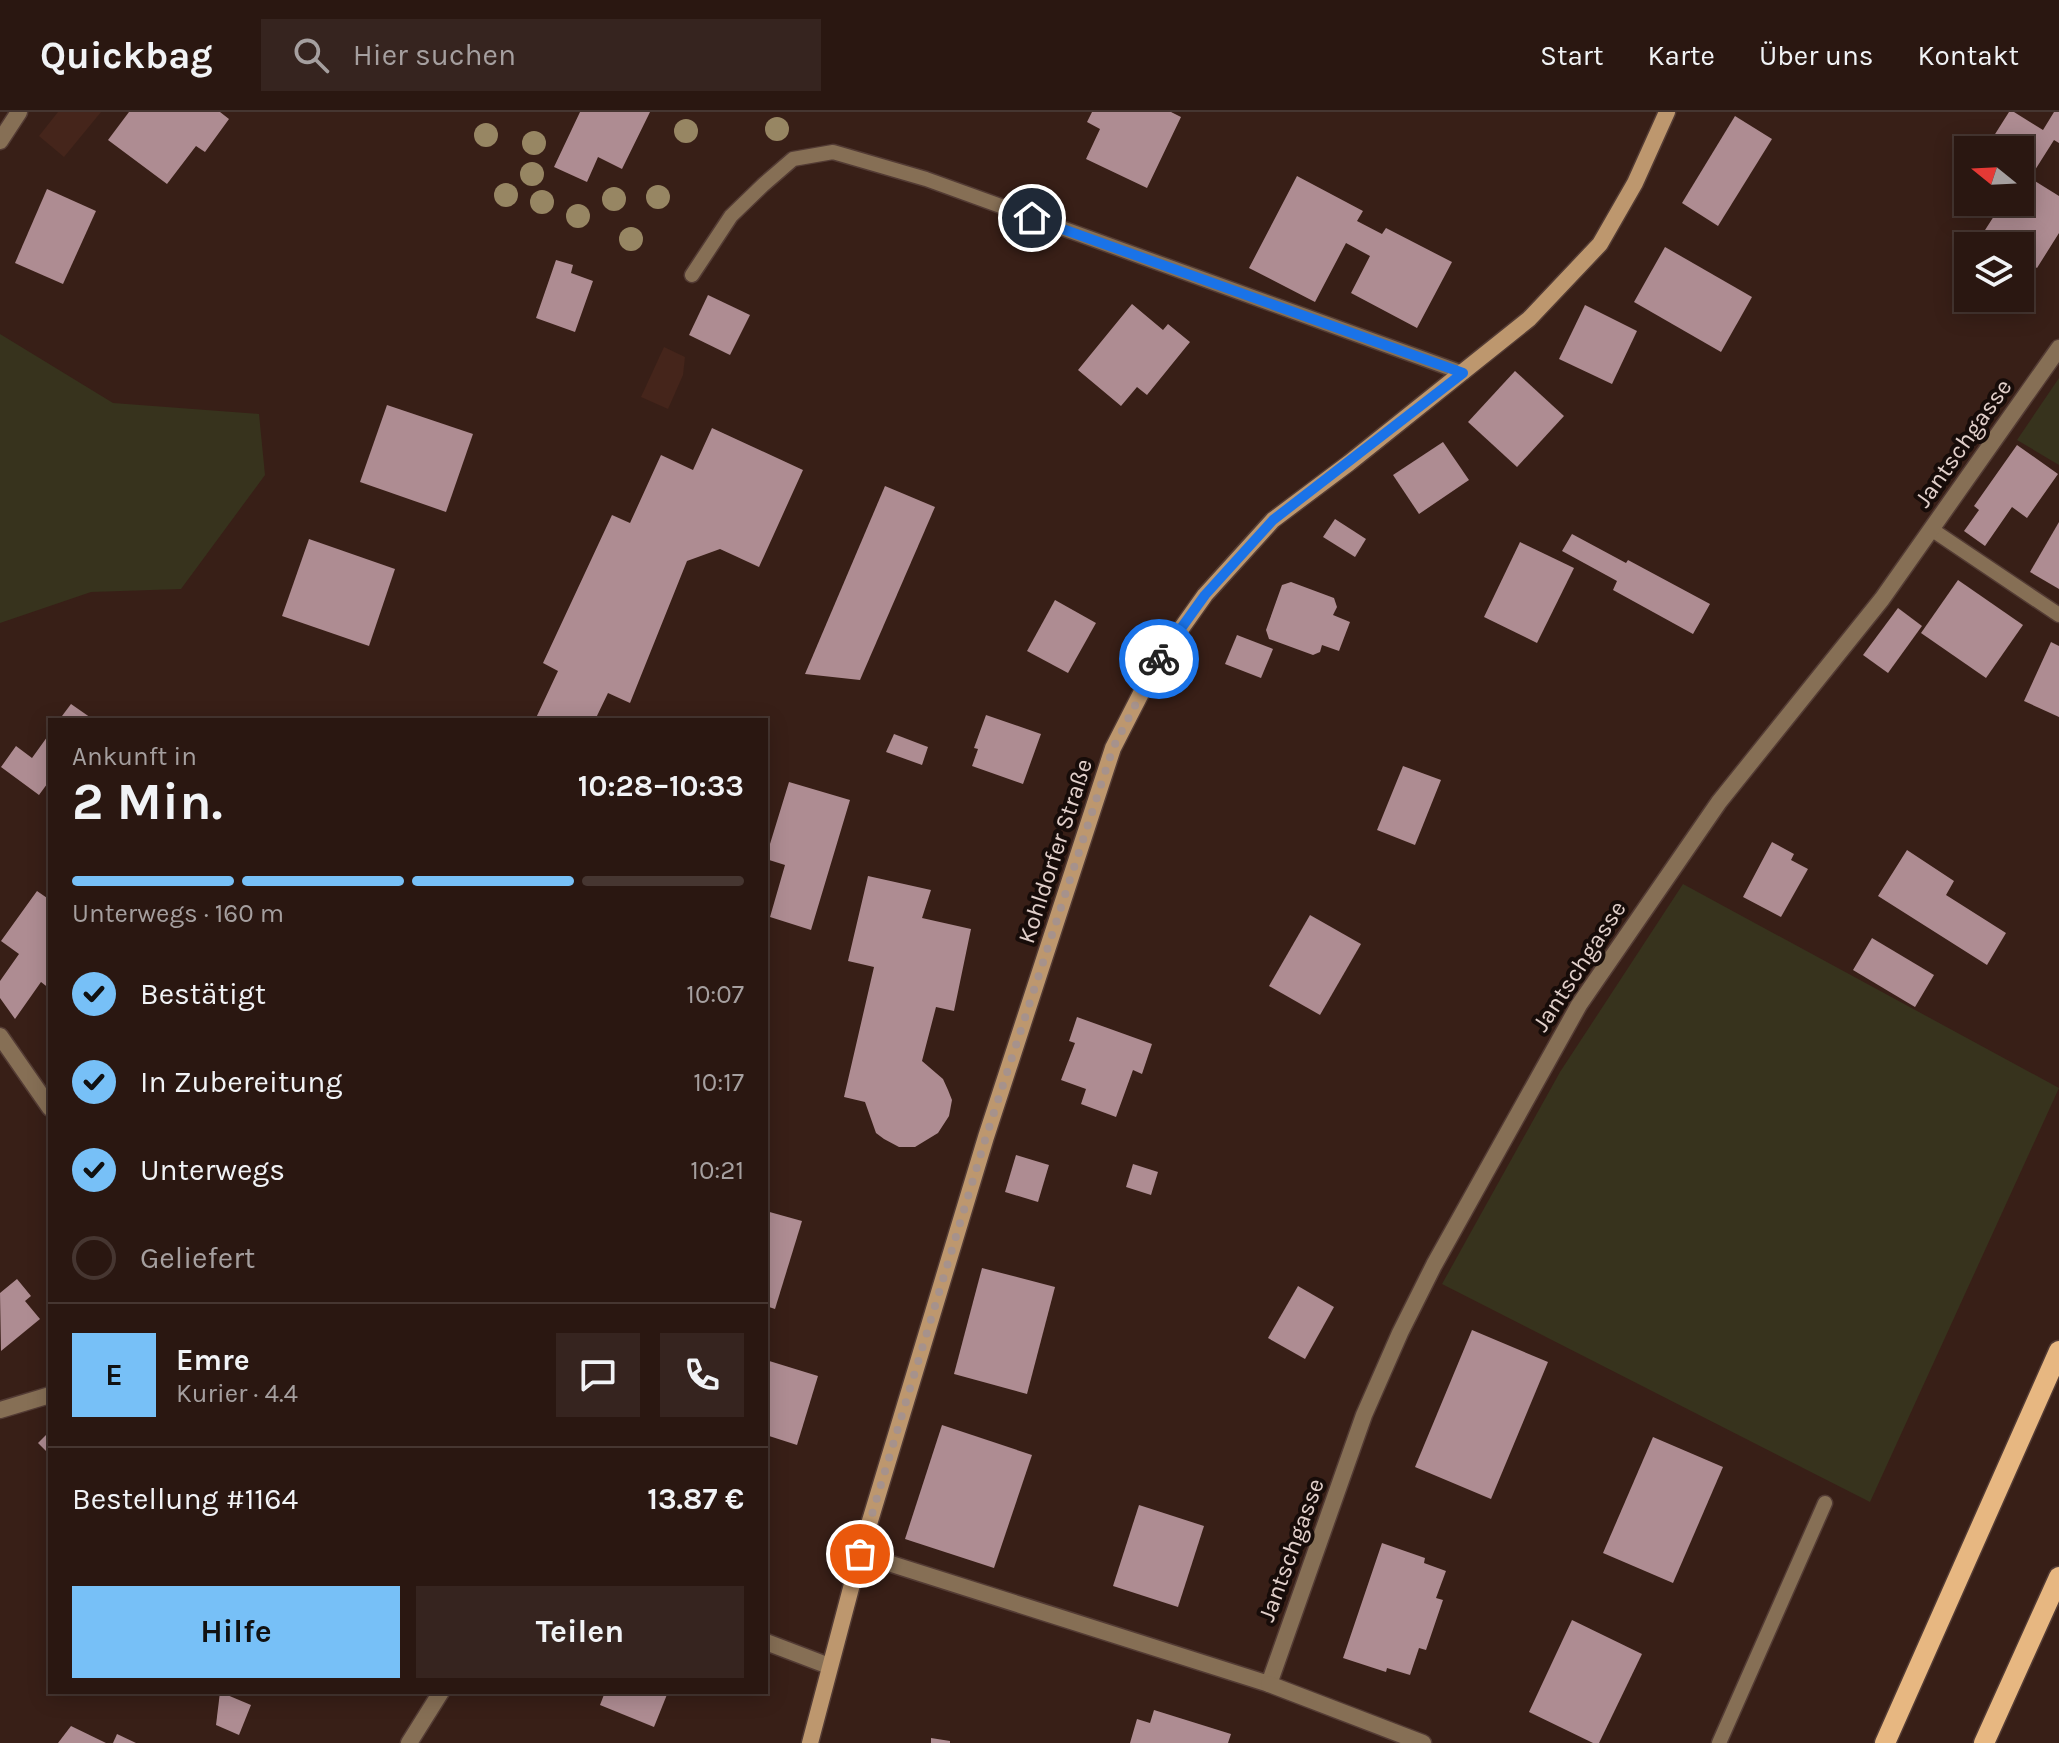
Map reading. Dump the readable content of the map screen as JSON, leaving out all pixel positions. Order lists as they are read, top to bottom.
{
  "streets": {
    "street": ["Jantschgasse", "Kohldorfer Straße"]
  },
  "north": "left",
  "page": {
    "header": "Quickbag",
    "search": "Hier suchen",
    "nav": [
      "Start",
      "Karte",
      "Über uns",
      "Kontakt"
    ],
    "heading": ["2 Min.", "Ankunft in", "10:28–10:33"],
    "panel": [
      "Emre",
      "Kurier · 4.4",
      "Bestellung #1164",
      "13.87 €"
    ],
    "bar": "Unterwegs · 160 m",
    "list": [
      ["Bestätigt", "10:07"],
      ["In Zubereitung", "10:17"],
      ["Unterwegs", "10:21"],
      "Geliefert"
    ],
    "round": "E",
    "buttons": ["Hilfe", "Teilen"]
  }
}
